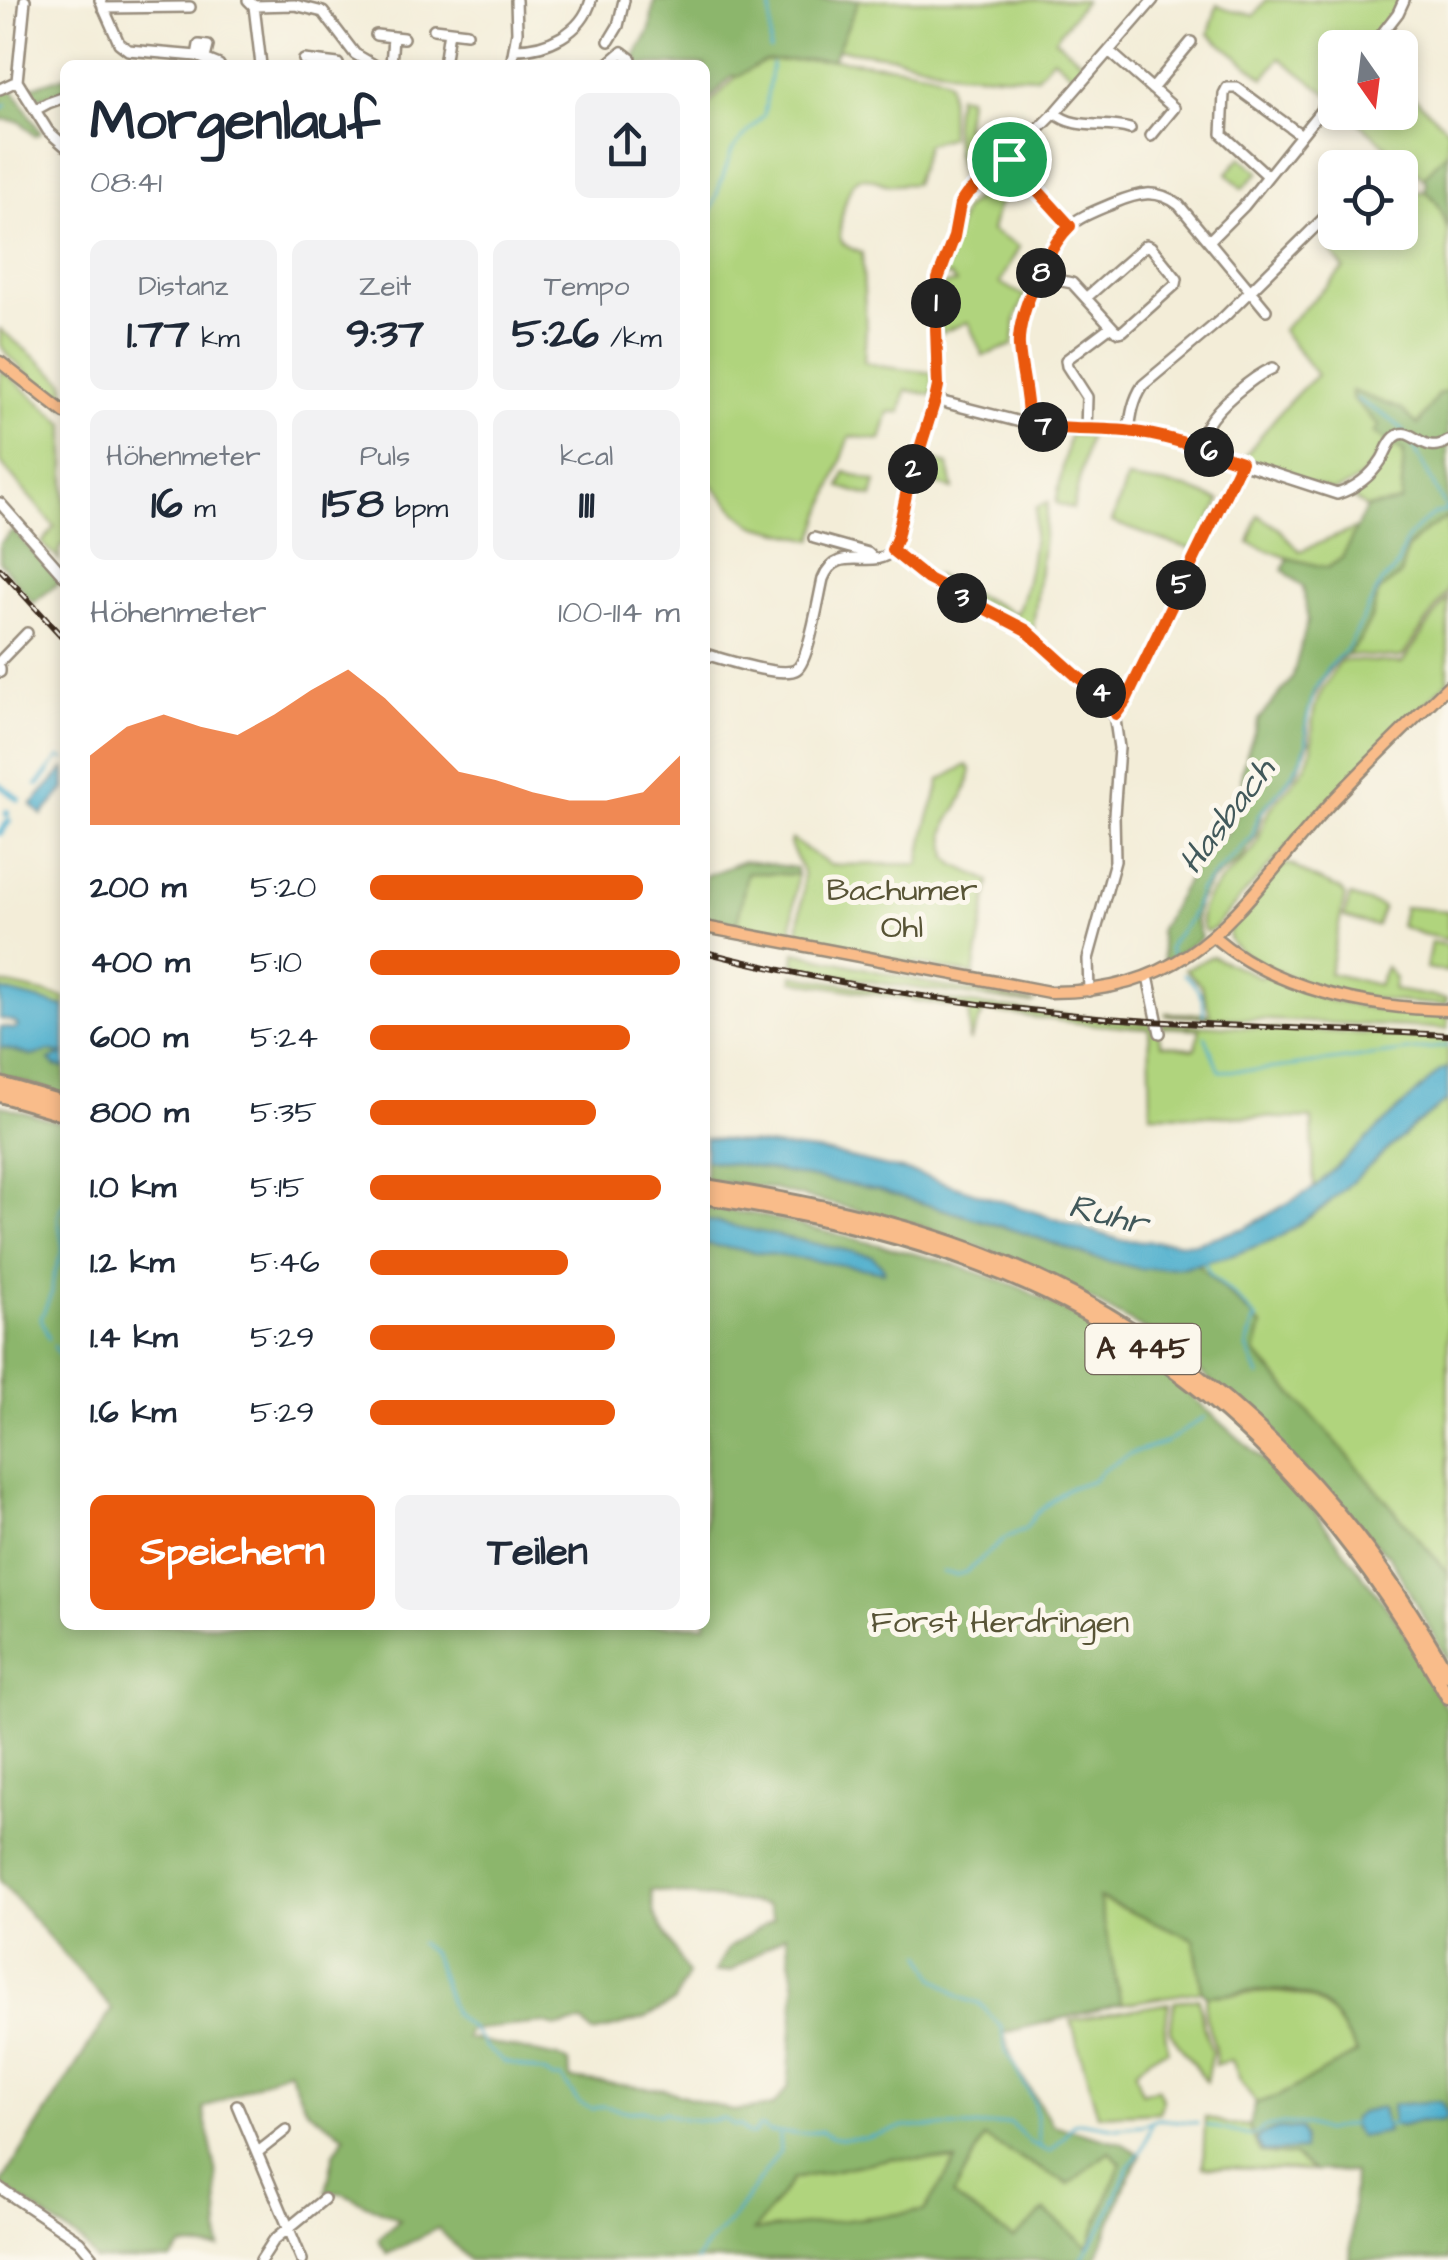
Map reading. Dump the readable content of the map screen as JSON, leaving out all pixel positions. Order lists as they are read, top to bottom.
{
  "streets": {
    "highway": ["A 445"]
  },
  "water": ["Hasbach", "Ruhr"],
  "parks": ["Bachumer Ohl", "Forst Herdringen"],
  "north": "bottom",
  "page": {
    "heading": ["Morgenlauf", "08:41"],
    "stats": [
      ["Distanz", "1.77 km"],
      ["Zeit", "9:37"],
      ["Tempo", "5:26 /km"],
      ["Höhenmeter", "16 m"],
      ["Puls", "158 bpm"],
      ["kcal", "111"]
    ],
    "pins": [
      "8",
      "1",
      "7",
      "6",
      "2",
      "5",
      "3",
      "4"
    ],
    "chart": ["Höhenmeter", "100–114 m"],
    "list": [
      {
        "name": "200 m",
        "note": "5:20"
      },
      {
        "name": "400 m",
        "note": "5:10"
      },
      {
        "name": "600 m",
        "note": "5:24"
      },
      {
        "name": "800 m",
        "note": "5:35"
      },
      {
        "name": "1.0 km",
        "note": "5:15"
      },
      {
        "name": "1.2 km",
        "note": "5:46"
      },
      {
        "name": "1.4 km",
        "note": "5:29"
      },
      {
        "name": "1.6 km",
        "note": "5:29"
      }
    ],
    "buttons": ["Speichern", "Teilen"]
  }
}
